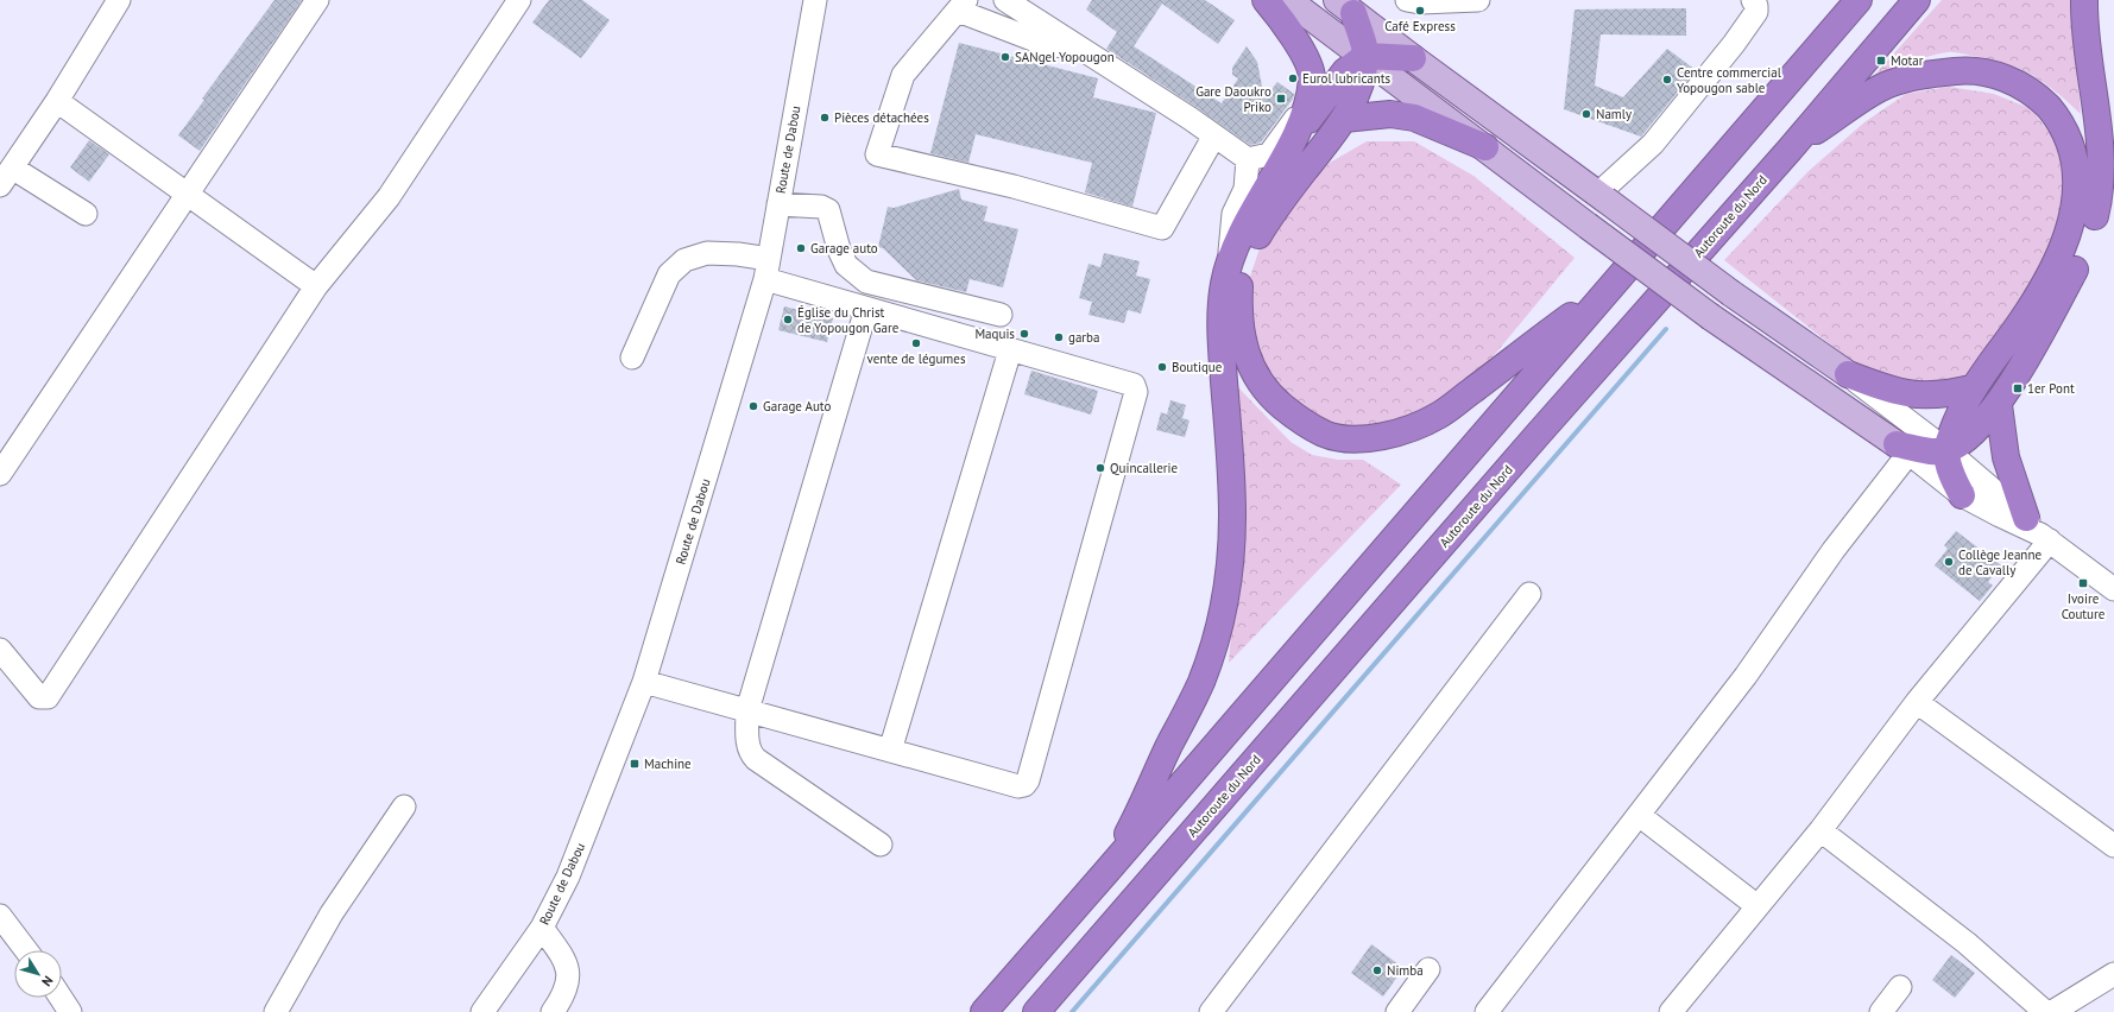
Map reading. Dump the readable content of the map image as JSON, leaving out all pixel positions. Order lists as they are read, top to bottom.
{
  "streets": {
    "highway": ["Autoroute du Nord"],
    "street": ["Route de Dabou"]
  },
  "places": {
    "other": [
      "Café Express",
      "SANgel Yopougon",
      "Eurol lubricants",
      "Centre commercial Yopougon sable",
      "Namly",
      "Pièces détachées",
      "Garage auto",
      "Église du Christ de Yopougon Gare",
      "Maquis",
      "garba",
      "vente de légumes",
      "Boutique",
      "Garage Auto",
      "Quincallerie",
      "Collège Jeanne de Cavally",
      "Nimba"
    ],
    "transit": [
      "Motar",
      "Gare Daoukro Priko",
      "1er Pont",
      "Ivoire Couture",
      "Machine"
    ]
  },
  "north": "bottom right"
}
